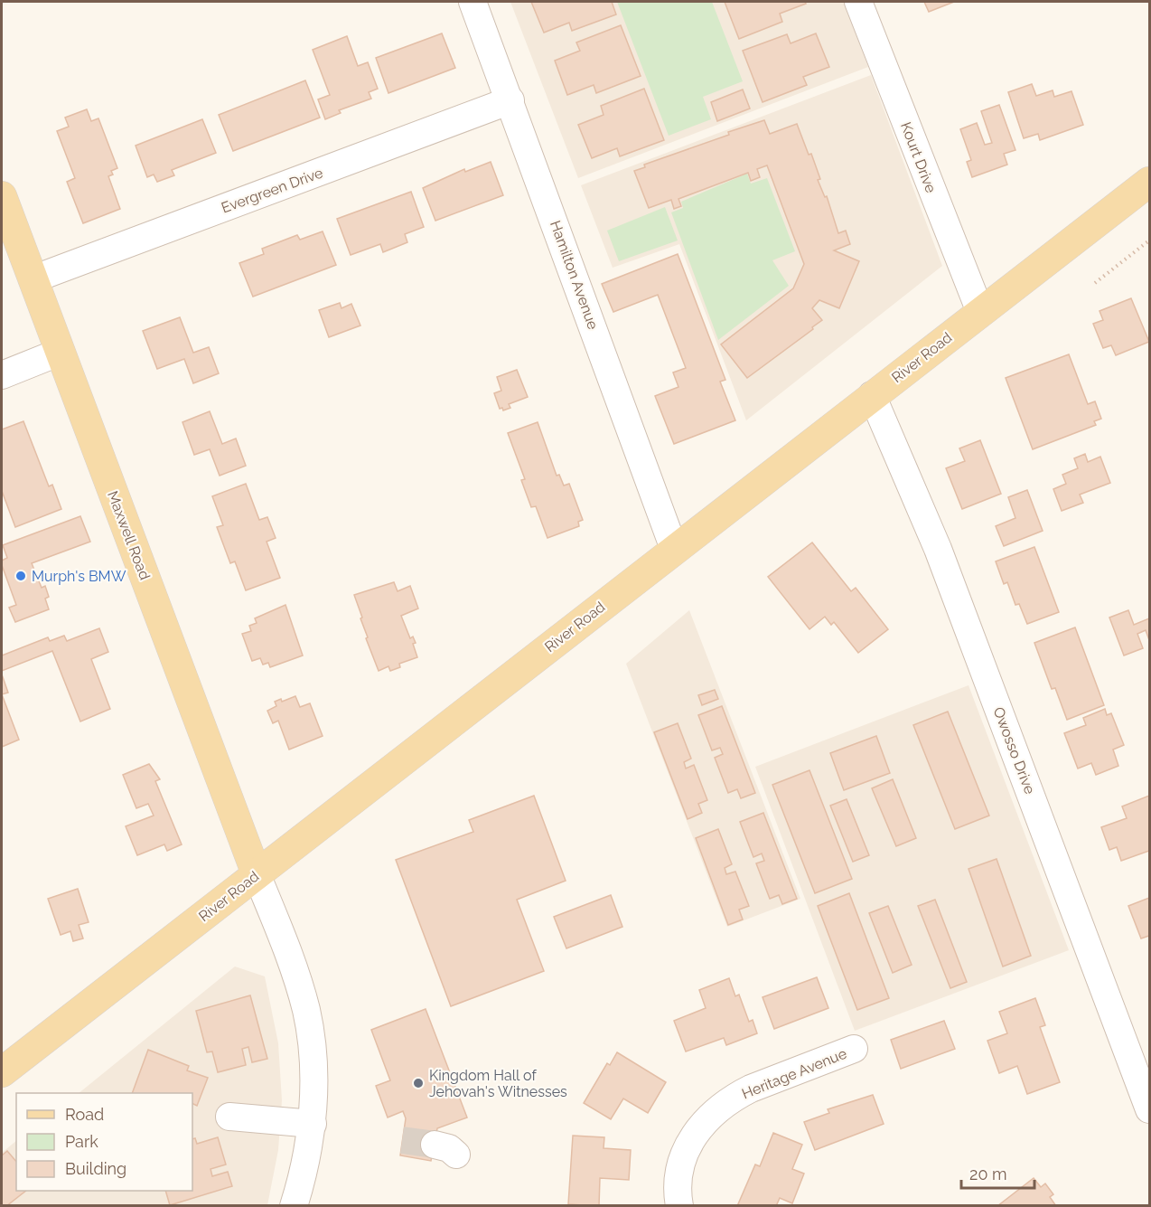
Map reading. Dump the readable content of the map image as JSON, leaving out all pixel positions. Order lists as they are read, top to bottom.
{
  "streets": {
    "main road": ["River Road", "Maxwell Road"],
    "street": [
      "Kourt Drive",
      "Evergreen Drive",
      "Hamilton Avenue",
      "Owosso Drive",
      "Heritage Avenue"
    ]
  },
  "crossings": [
    ["Kourt Drive", "River Road"],
    ["Evergreen Drive", "Hamilton Avenue"],
    ["Evergreen Drive", "Maxwell Road"],
    ["Hamilton Avenue", "River Road"],
    ["River Road", "Maxwell Road"],
    ["River Road", "Owosso Drive"]
  ],
  "places": ["Murph's BMW", "Kingdom Hall of Jehovah's Witnesses"],
  "legend": ["Road", "Park", "Building"],
  "scale_bar": "20 m"
}
